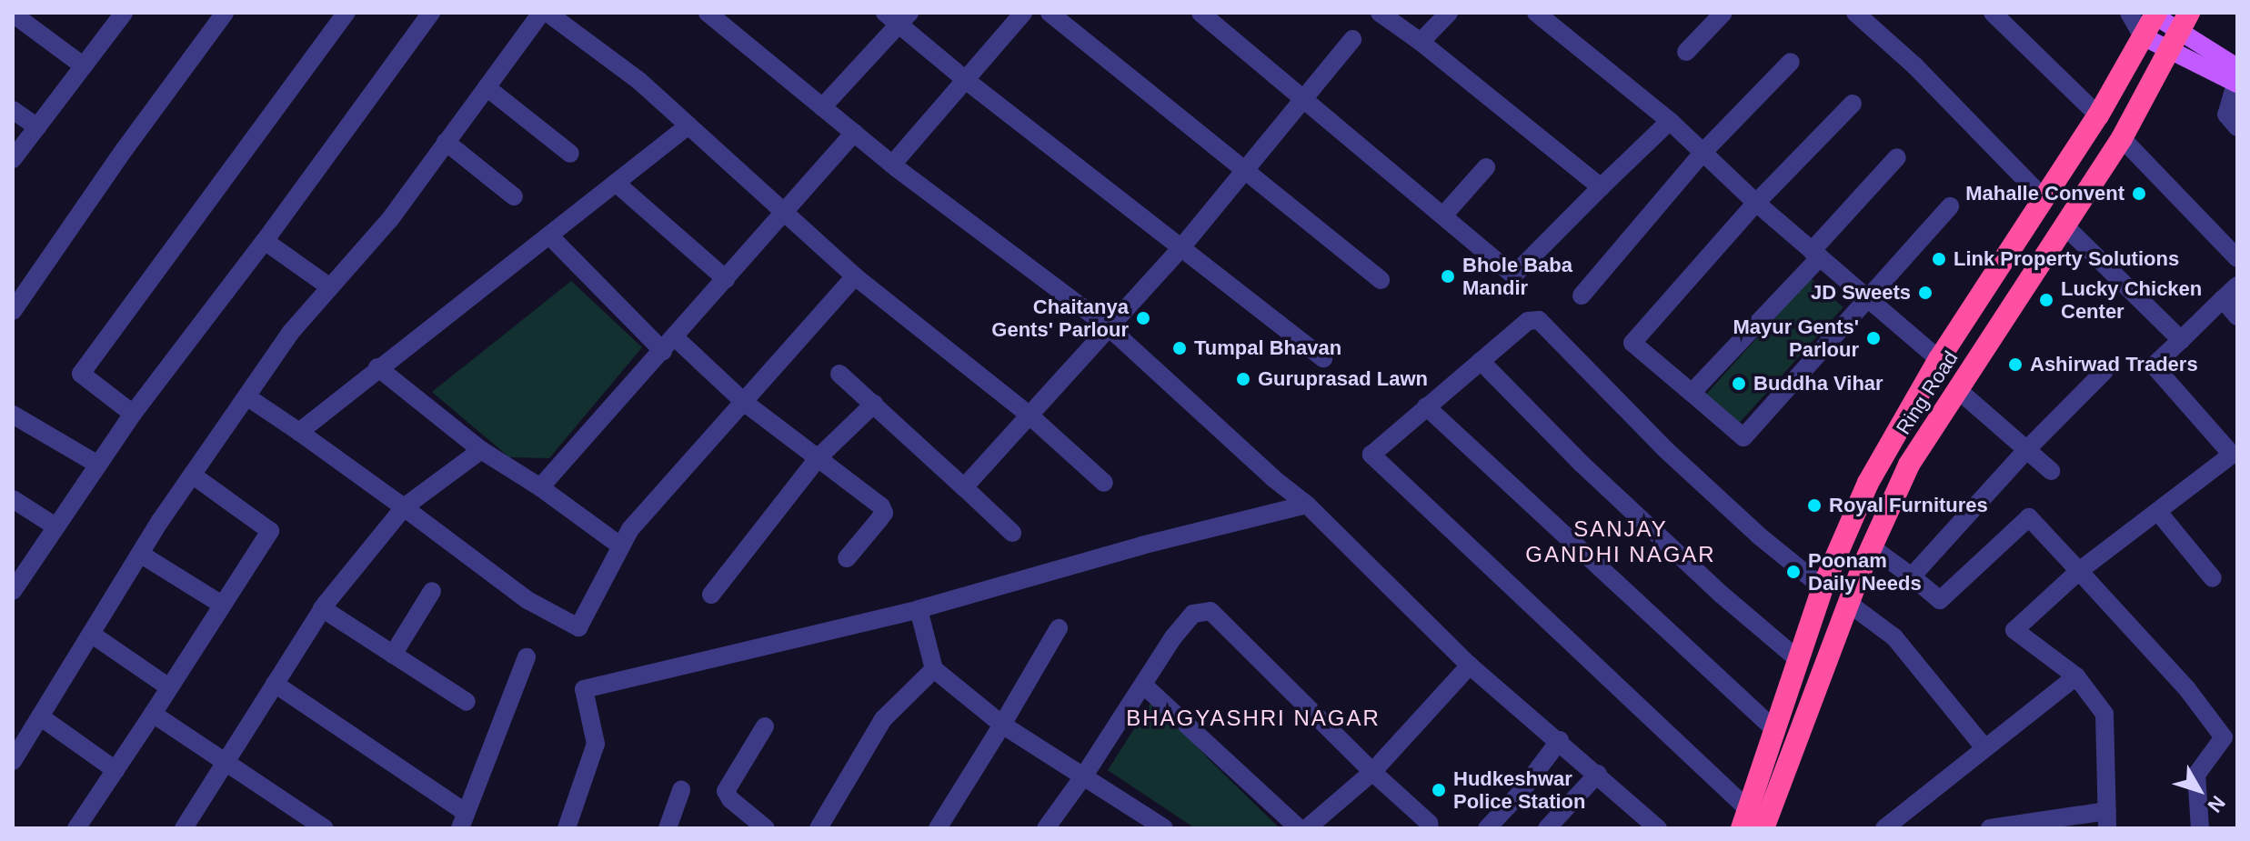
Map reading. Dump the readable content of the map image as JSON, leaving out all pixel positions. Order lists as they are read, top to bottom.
{
  "streets": {
    "highway": ["Ring Road"]
  },
  "districts": ["SANJAY GANDHI NAGAR", "BHAGYASHRI NAGAR"],
  "places": [
    "Mahalle Convent",
    "Link Property Solutions",
    "Bhole Baba Mandir",
    "JD Sweets",
    "Lucky Chicken Center",
    "Chaitanya Gents' Parlour",
    "Mayur Gents' Parlour",
    "Tumpal Bhavan",
    "Ashirwad Traders",
    "Guruprasad Lawn",
    "Buddha Vihar",
    "Royal Furnitures",
    "Poonam Daily Needs",
    "Hudkeshwar Police Station"
  ],
  "north": "bottom right"
}
